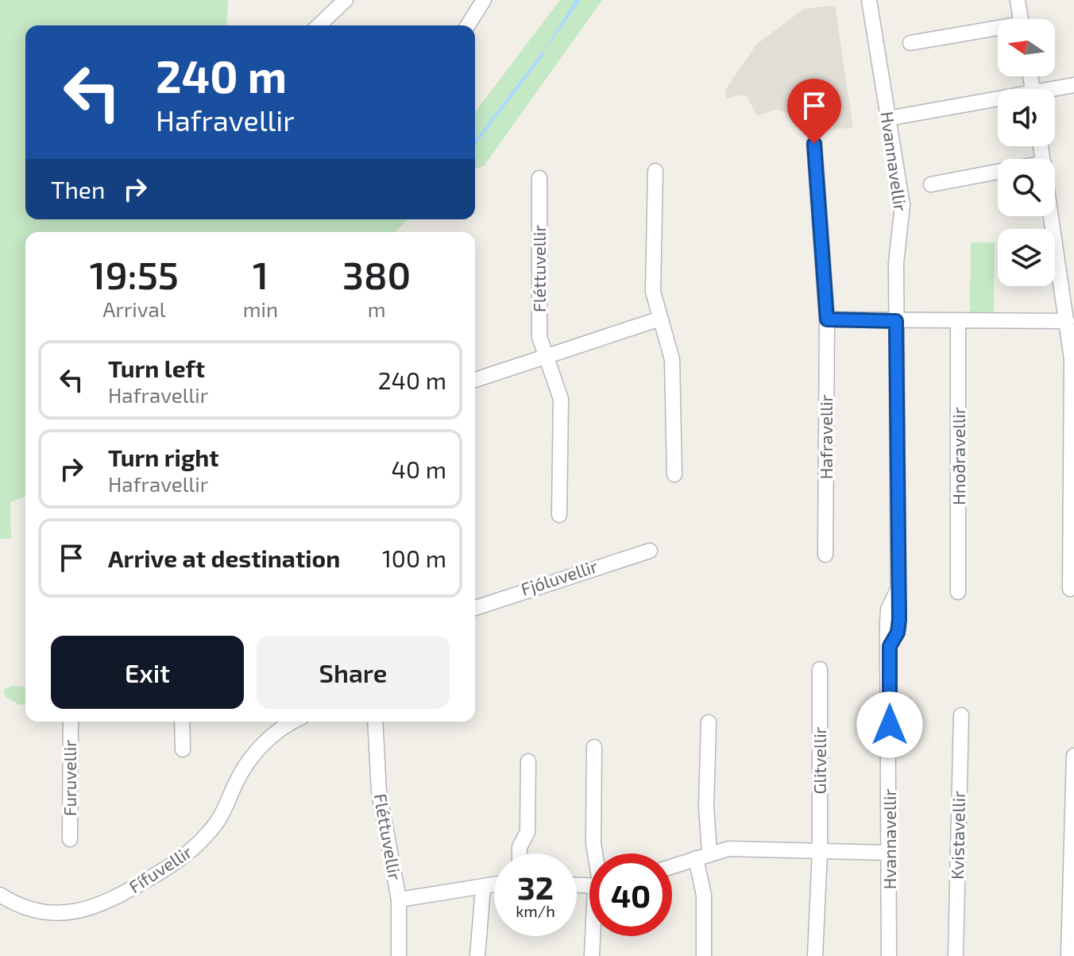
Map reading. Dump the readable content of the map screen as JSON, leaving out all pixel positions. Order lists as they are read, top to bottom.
{
  "streets": {
    "street": [
      "Hvannavellir",
      "Fléttuvellir",
      "Hafravellir",
      "Hnoðravellir",
      "Fjóluvellir",
      "Glitvellir",
      "Furuvellir",
      "Kvistavellir",
      "Fífuvellir"
    ]
  },
  "north": "left",
  "page": {
    "turn": ["240 m", "Hafravellir"],
    "then": "Then",
    "eta": [
      "19:55",
      "Arrival",
      "1",
      "min",
      "380",
      "m"
    ],
    "list": [
      {
        "name": "Turn left",
        "note": "Hafravellir",
        "value": "240 m"
      },
      {
        "name": "Turn right",
        "note": "Hafravellir",
        "value": "40 m"
      },
      {
        "name": "Arrive at destination",
        "value": "100 m"
      }
    ],
    "buttons": ["Exit", "Share"],
    "speed": "32 km/h",
    "limit": "40"
  }
}
